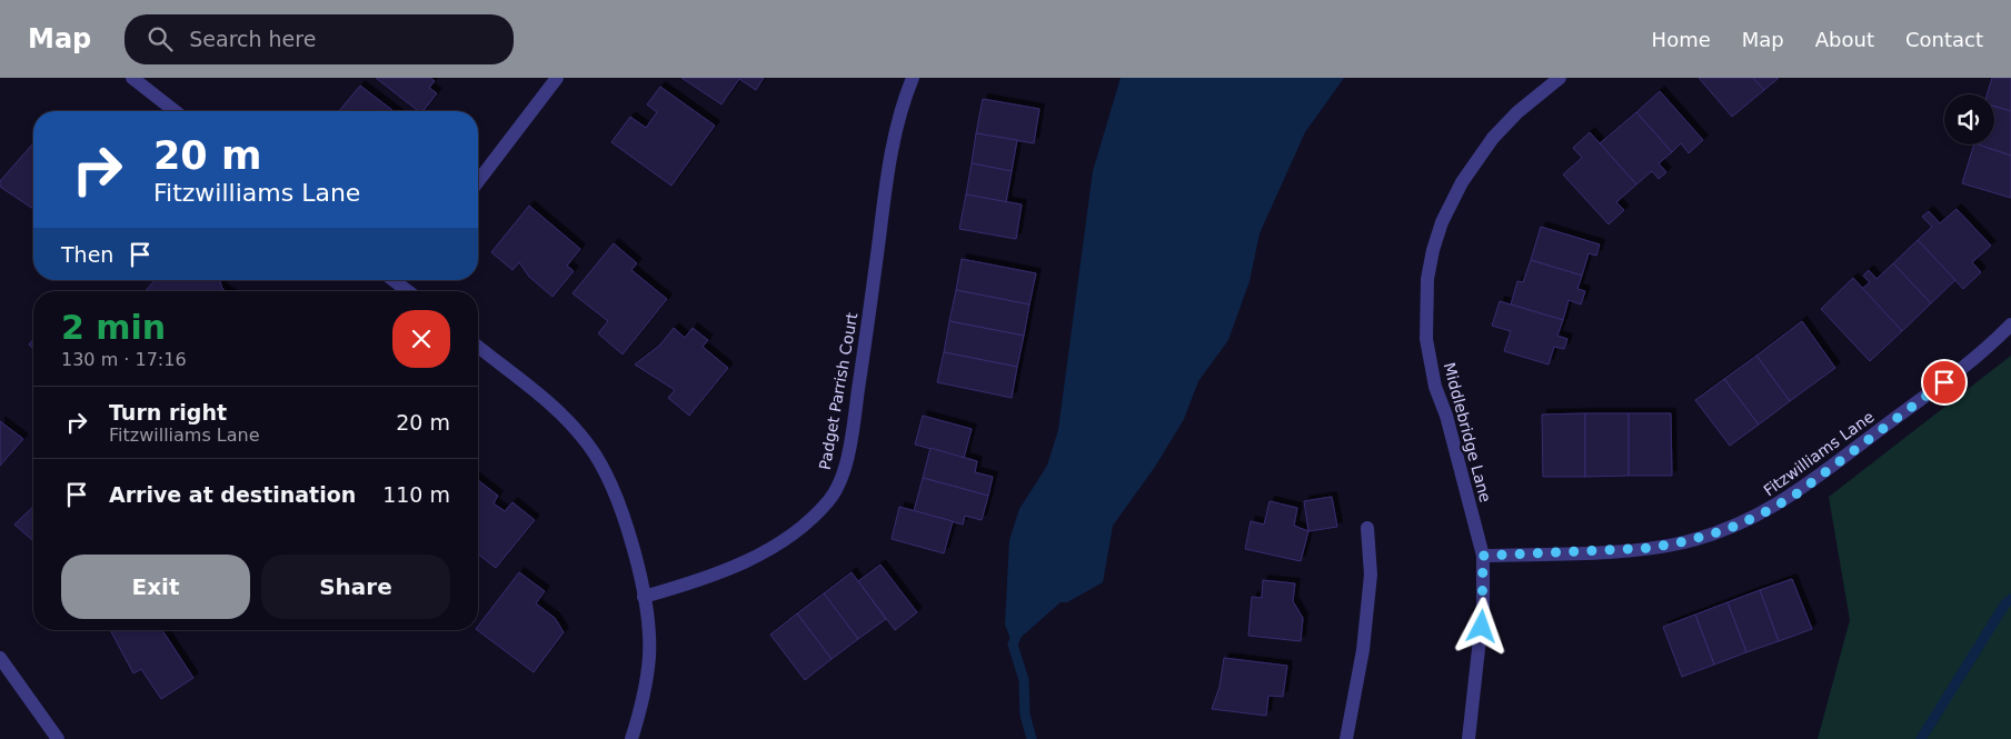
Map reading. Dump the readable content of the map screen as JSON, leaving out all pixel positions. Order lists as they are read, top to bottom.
{
  "streets": {
    "street": ["Padget Parrish Court", "Middlebridge Lane", "Fitzwilliams Lane"]
  },
  "crossings": [
    ["Middlebridge Lane", "Fitzwilliams Lane"]
  ],
  "page": {
    "header": "Map",
    "search": "Search here",
    "nav": [
      "Home",
      "Map",
      "About",
      "Contact"
    ],
    "turn": ["20 m", "Fitzwilliams Lane"],
    "then": "Then",
    "heading": ["2 min", "130 m · 17:16"],
    "list": [
      {
        "name": "Turn right",
        "note": "Fitzwilliams Lane",
        "value": "20 m"
      },
      {
        "name": "Arrive at destination",
        "value": "110 m"
      }
    ],
    "buttons": ["Exit", "Share"]
  }
}
